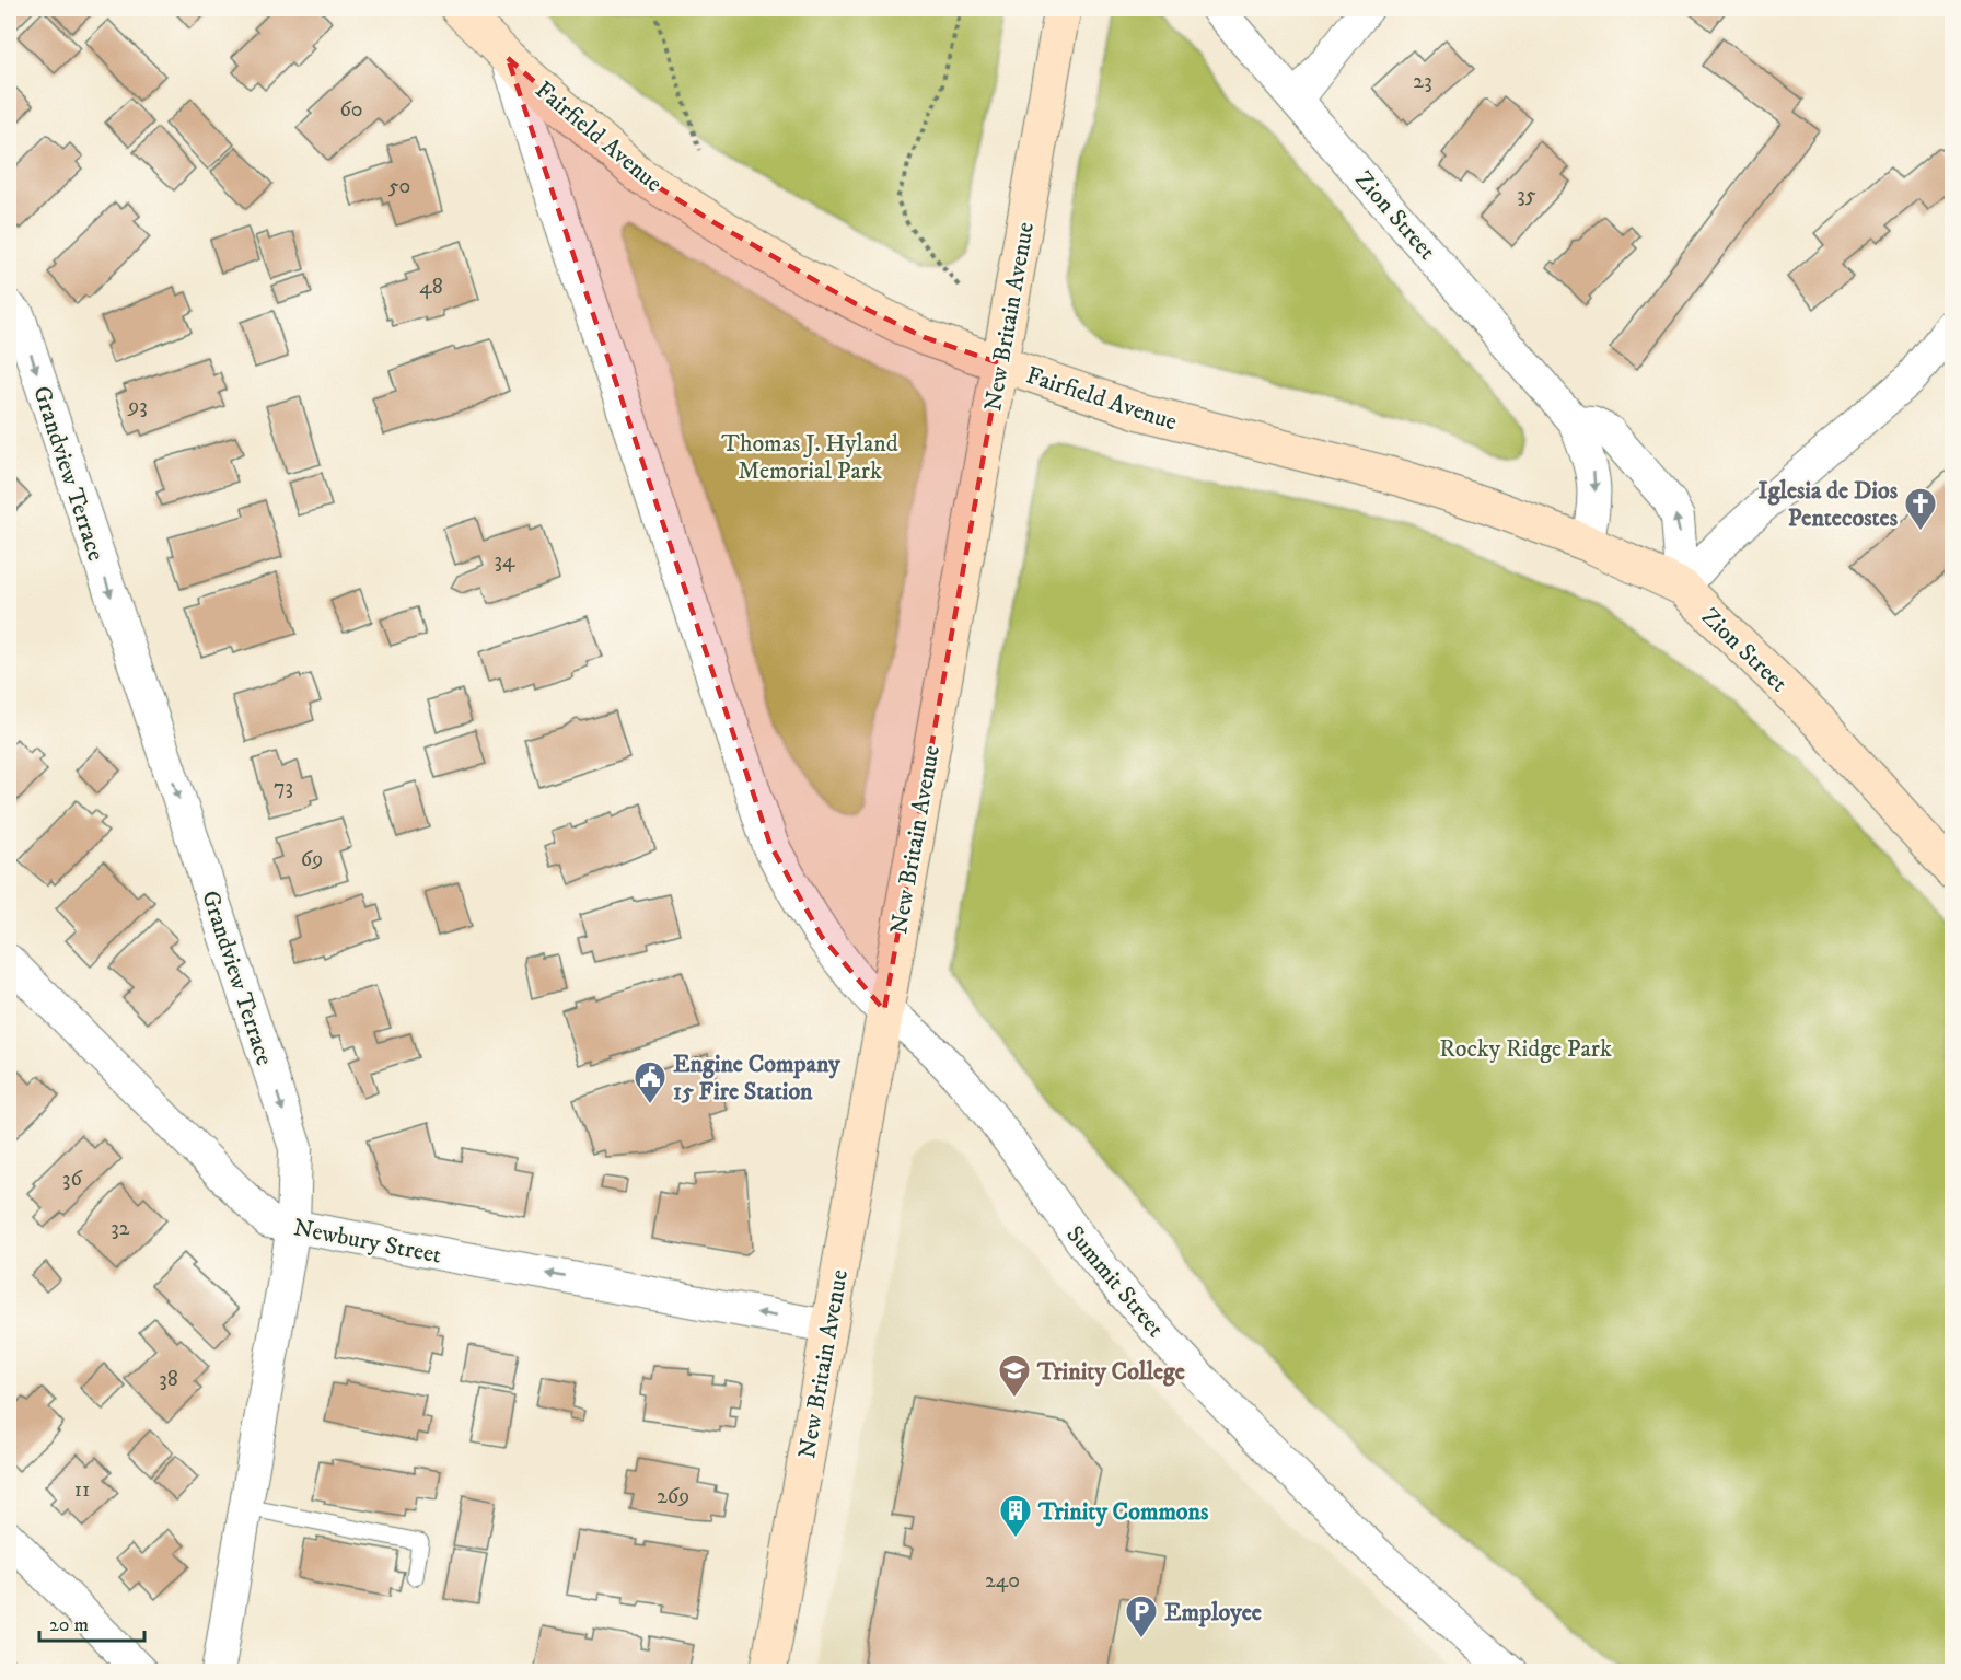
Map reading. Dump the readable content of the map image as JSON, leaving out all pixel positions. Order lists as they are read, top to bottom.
{
  "streets": {
    "main road": ["Fairfield Avenue", "Zion Street", "New Britain Avenue"],
    "street": ["Grandview Terrace", "Newbury Street", "Summit Street"]
  },
  "crossings": [
    ["Fairfield Avenue", "Zion Street"],
    ["Fairfield Avenue", "New Britain Avenue"],
    ["Fairfield Avenue", "Summit Street"],
    ["New Britain Avenue", "Newbury Street"],
    ["New Britain Avenue", "Summit Street"],
    ["Grandview Terrace", "Newbury Street"]
  ],
  "one_way": ["Grandview Terrace", "Newbury Street"],
  "parks": ["Thomas J. Hyland Memorial Park", "Rocky Ridge Park"],
  "places": {
    "church": ["Iglesia de Dios Pentecostes"],
    "public building": ["Engine Company 15 Fire Station"],
    "school or university": ["Trinity College"],
    "building": ["Trinity Commons"],
    "parking": ["Employee"]
  },
  "house_numbers": [
    "23",
    "60",
    "50",
    "35",
    "48",
    "93",
    "34",
    "73",
    "69",
    "36",
    "32",
    "38",
    "11",
    "269",
    "240"
  ],
  "scale_bar": "20 m"
}
